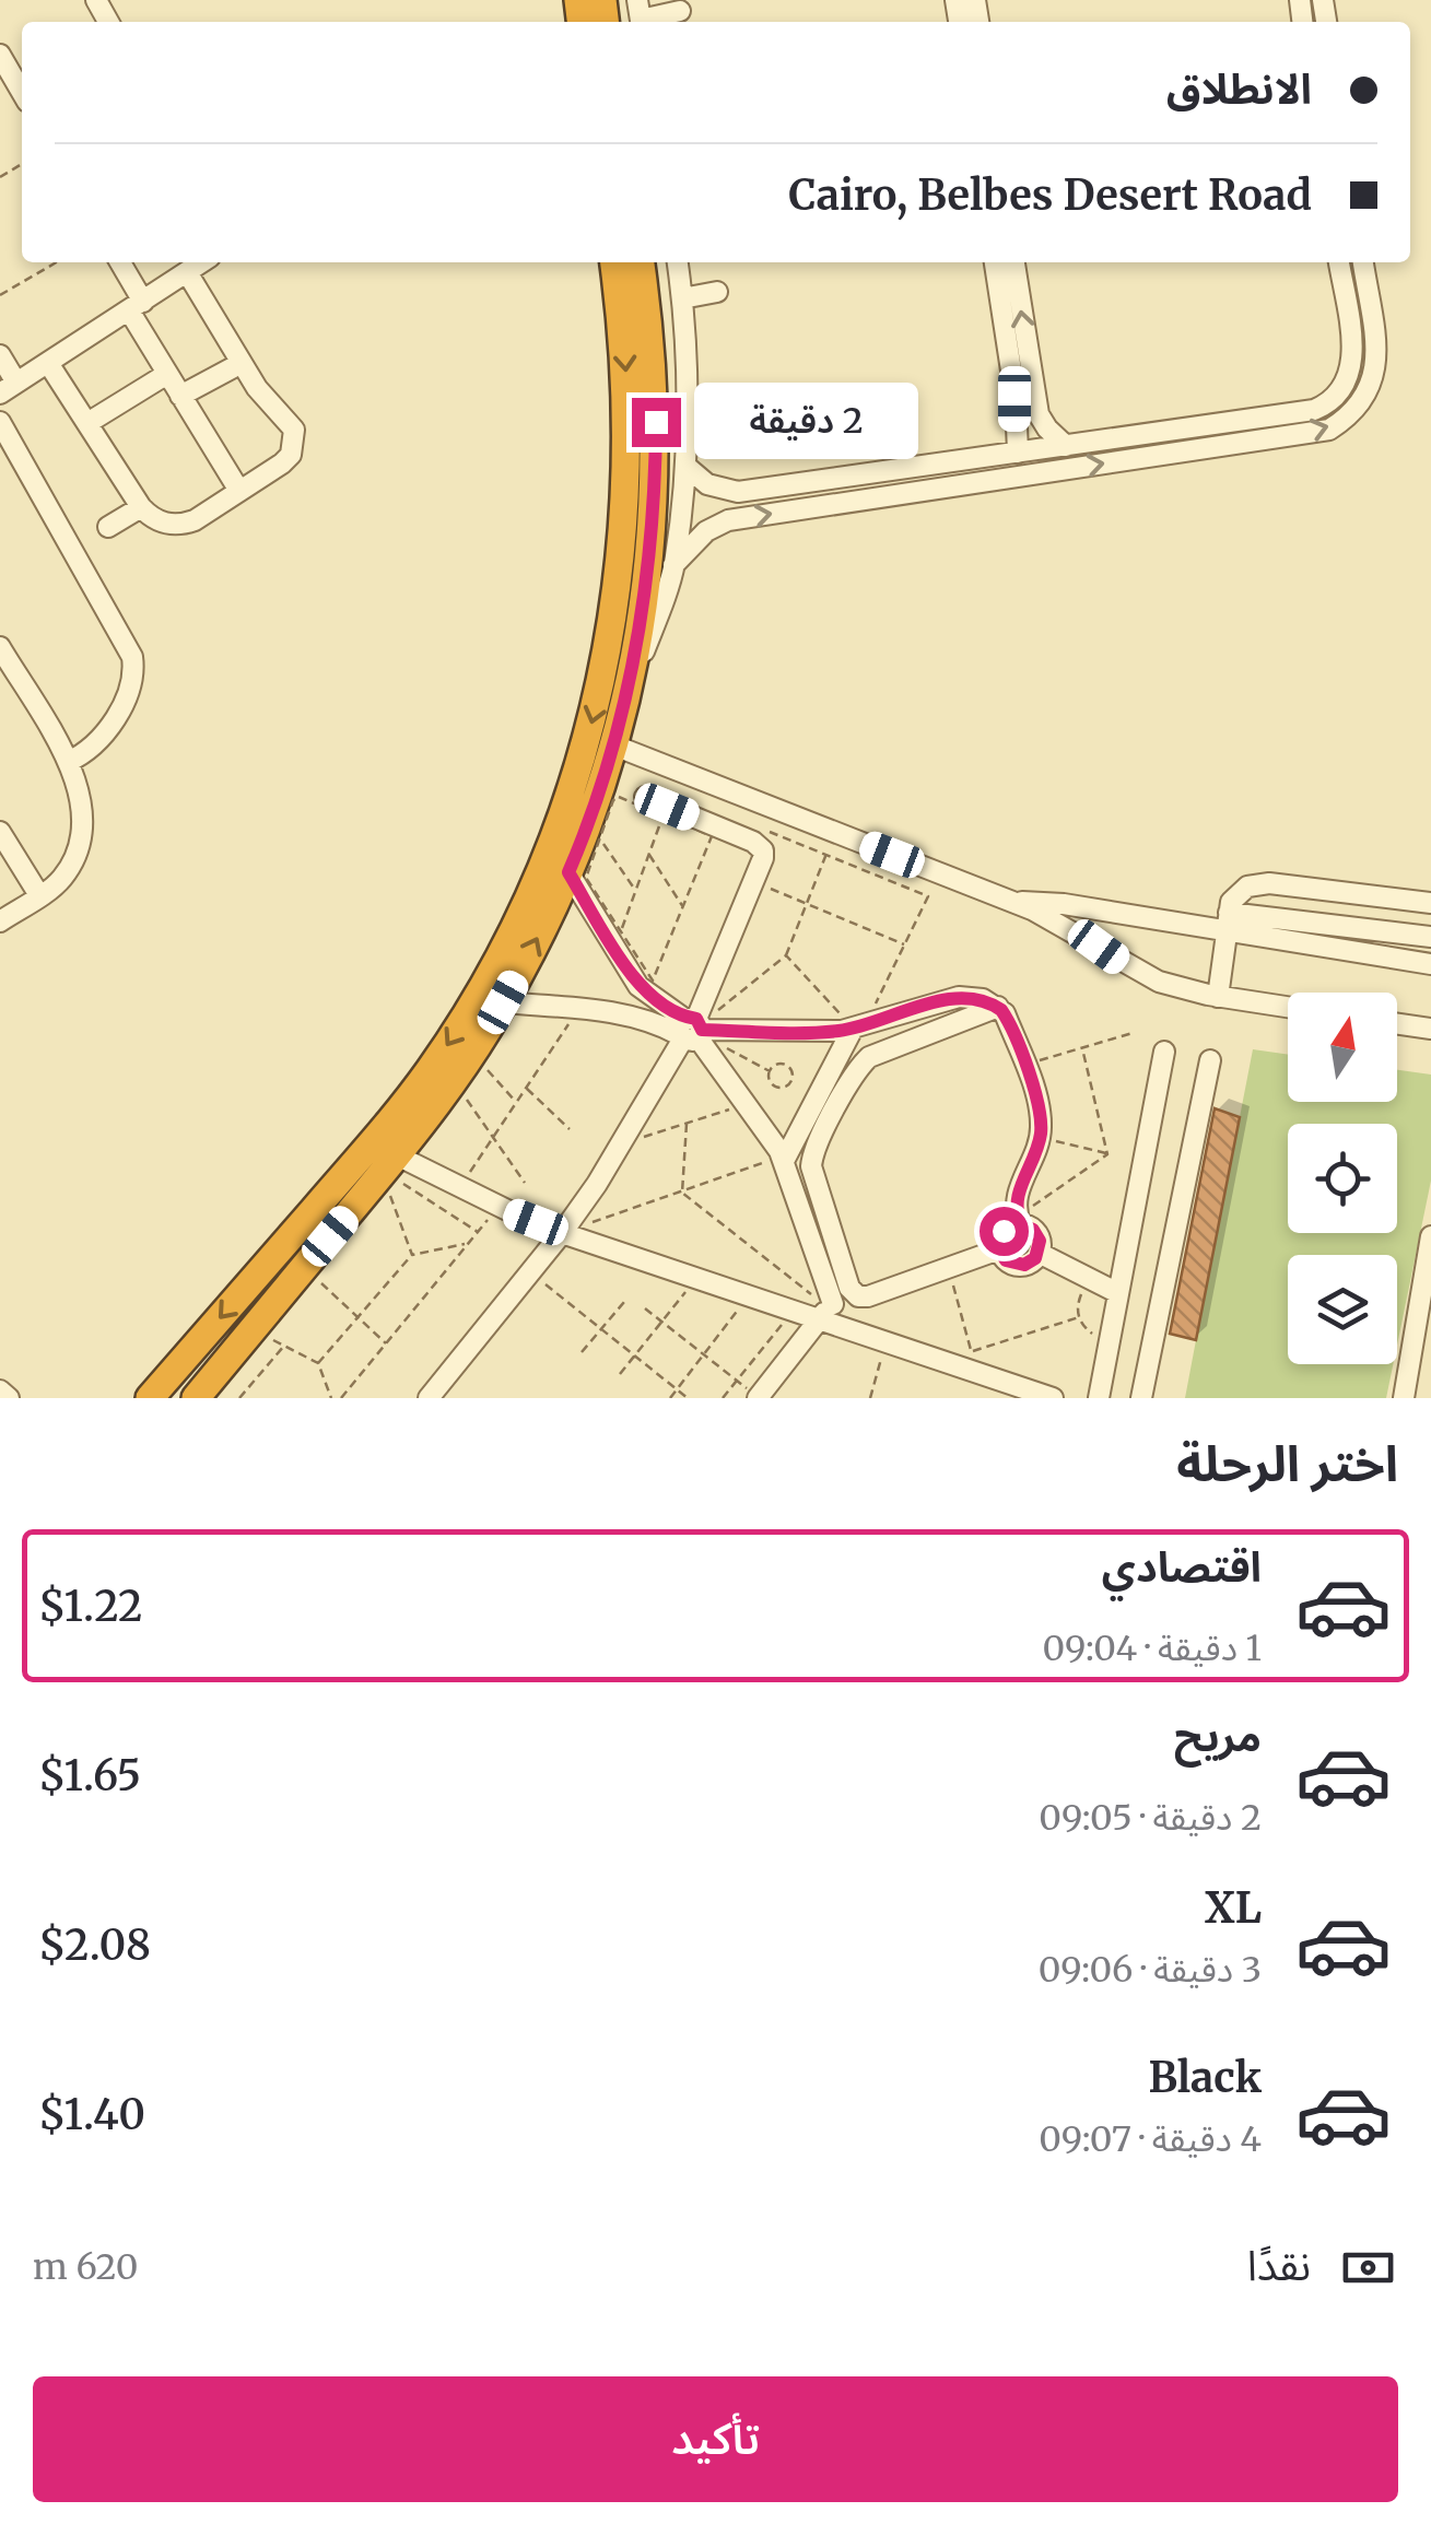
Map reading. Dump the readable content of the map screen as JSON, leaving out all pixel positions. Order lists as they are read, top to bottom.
{
  "north": "top",
  "page": {
    "banner": ["الانطلاق", "Cairo, Belbes Desert Road"],
    "bubble": "2 دقيقة",
    "heading": "اختر الرحلة",
    "list": [
      {
        "name": "اقتصادي",
        "note": "1 دقيقة · 09:04",
        "value": "$1.22"
      },
      {
        "name": "مريح",
        "note": "2 دقيقة · 09:05",
        "value": "$1.65"
      },
      {
        "name": "XL",
        "note": "3 دقيقة · 09:06",
        "value": "$2.08"
      },
      {
        "name": "Black",
        "note": "4 دقيقة · 09:07",
        "value": "$1.40"
      }
    ],
    "pay": ["نقدًا", "620 m"],
    "buttons": "تأكيد"
  }
}
